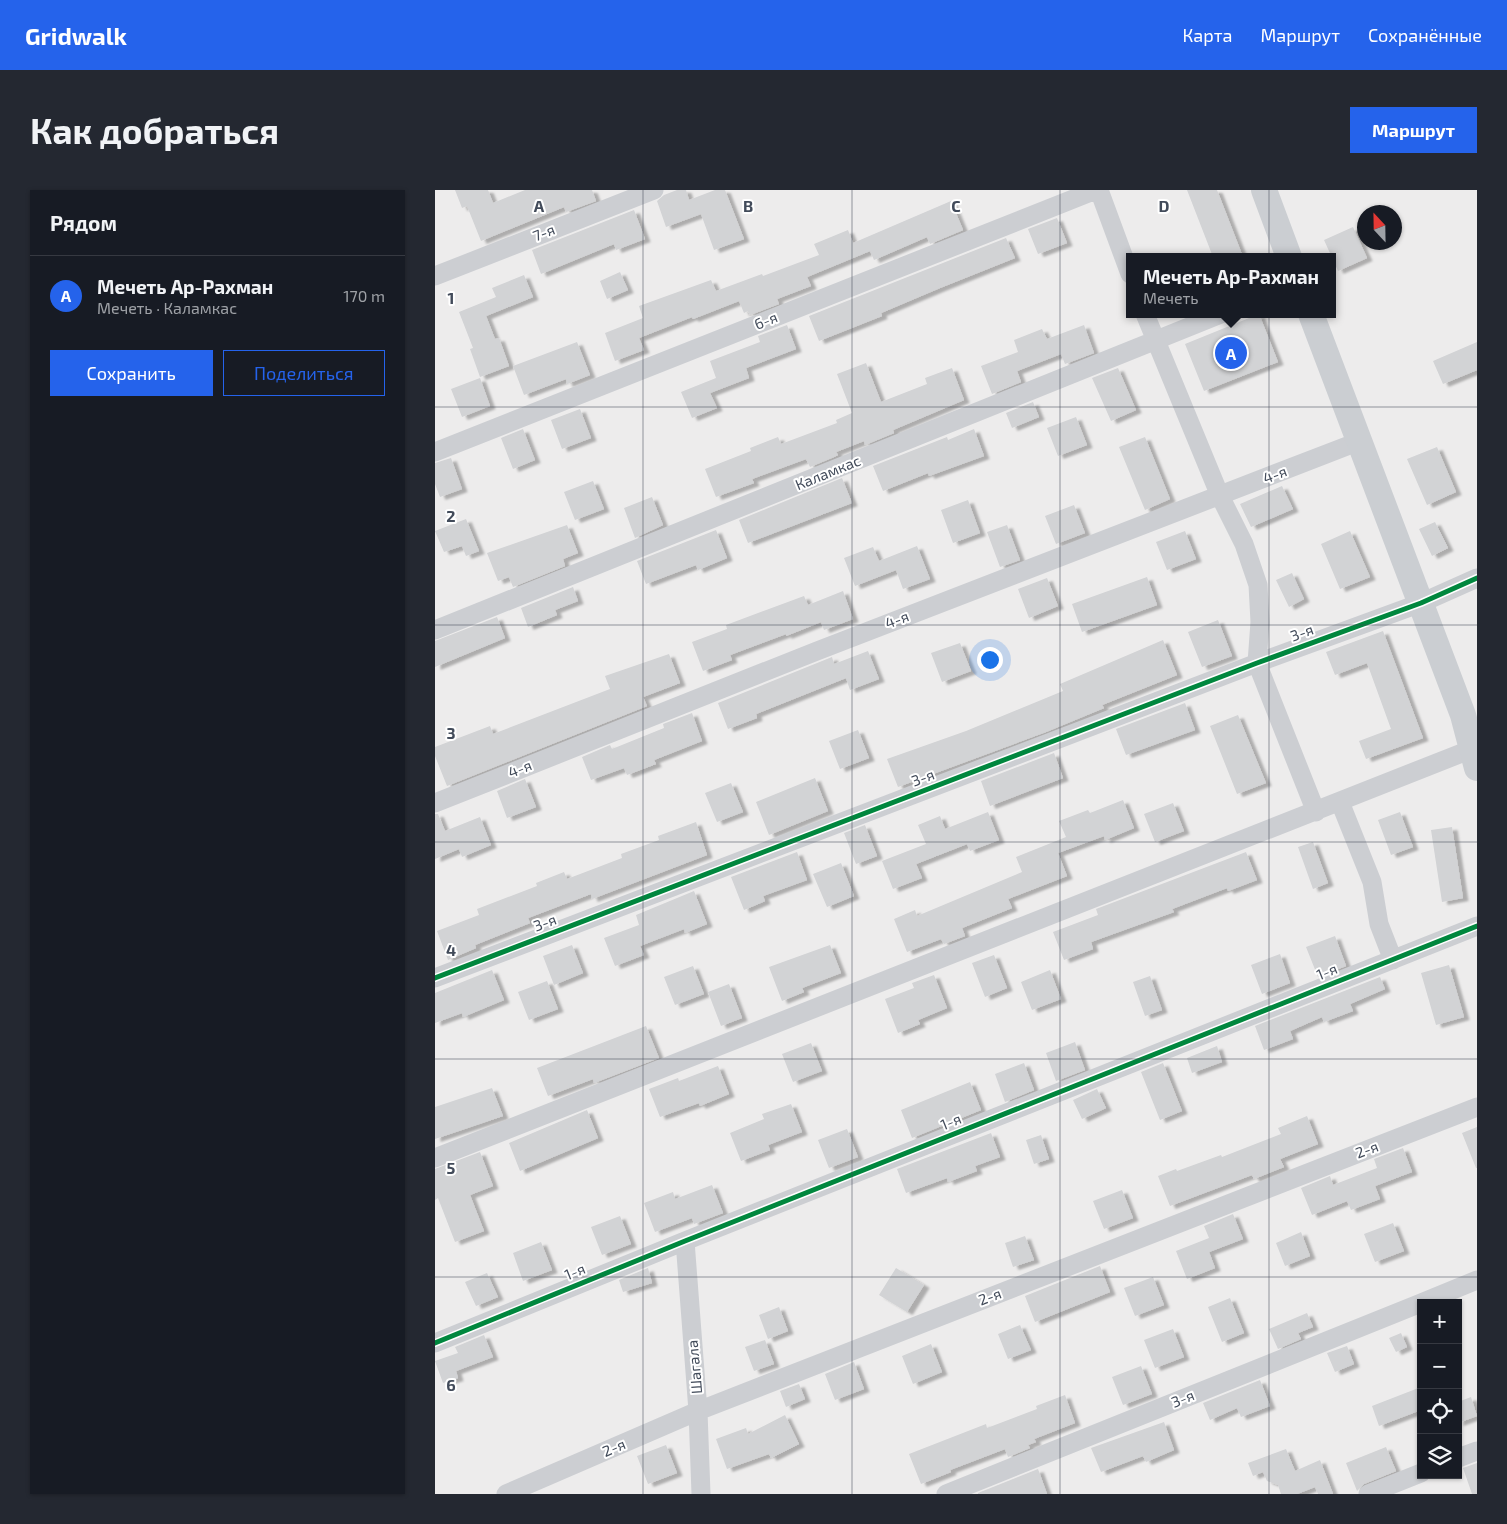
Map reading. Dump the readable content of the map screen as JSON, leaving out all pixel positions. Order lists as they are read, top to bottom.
{
  "streets": {
    "street": [
      "7-я",
      "6-я",
      "Каламкас",
      "4-я",
      "3-я",
      "1-я",
      "2-я",
      "Шагала"
    ]
  },
  "crossings": [
    ["1-я", "Шагала"],
    ["2-я", "Шагала"]
  ],
  "north": "top",
  "page": {
    "header": "Gridwalk",
    "nav": ["Карта", "Маршрут", "Сохранённые"],
    "buttons": [
      "Маршрут",
      ["Сохранить", "Поделиться"]
    ],
    "title": "Как добраться",
    "heading": "Рядом",
    "popup": ["Мечеть Ар-Рахман", "Мечеть"],
    "list": [
      {
        "mark": "A",
        "name": "Мечеть Ар-Рахман",
        "note": "Мечеть · Каламкас",
        "value": "170 m"
      }
    ],
    "pins": "A",
    "map_buttons": ["+", "−"]
  },
  "grid": {
    "columns": [
      "A",
      "B",
      "C",
      "D"
    ],
    "rows": [
      "1",
      "2",
      "3",
      "4",
      "5",
      "6"
    ]
  }
}
